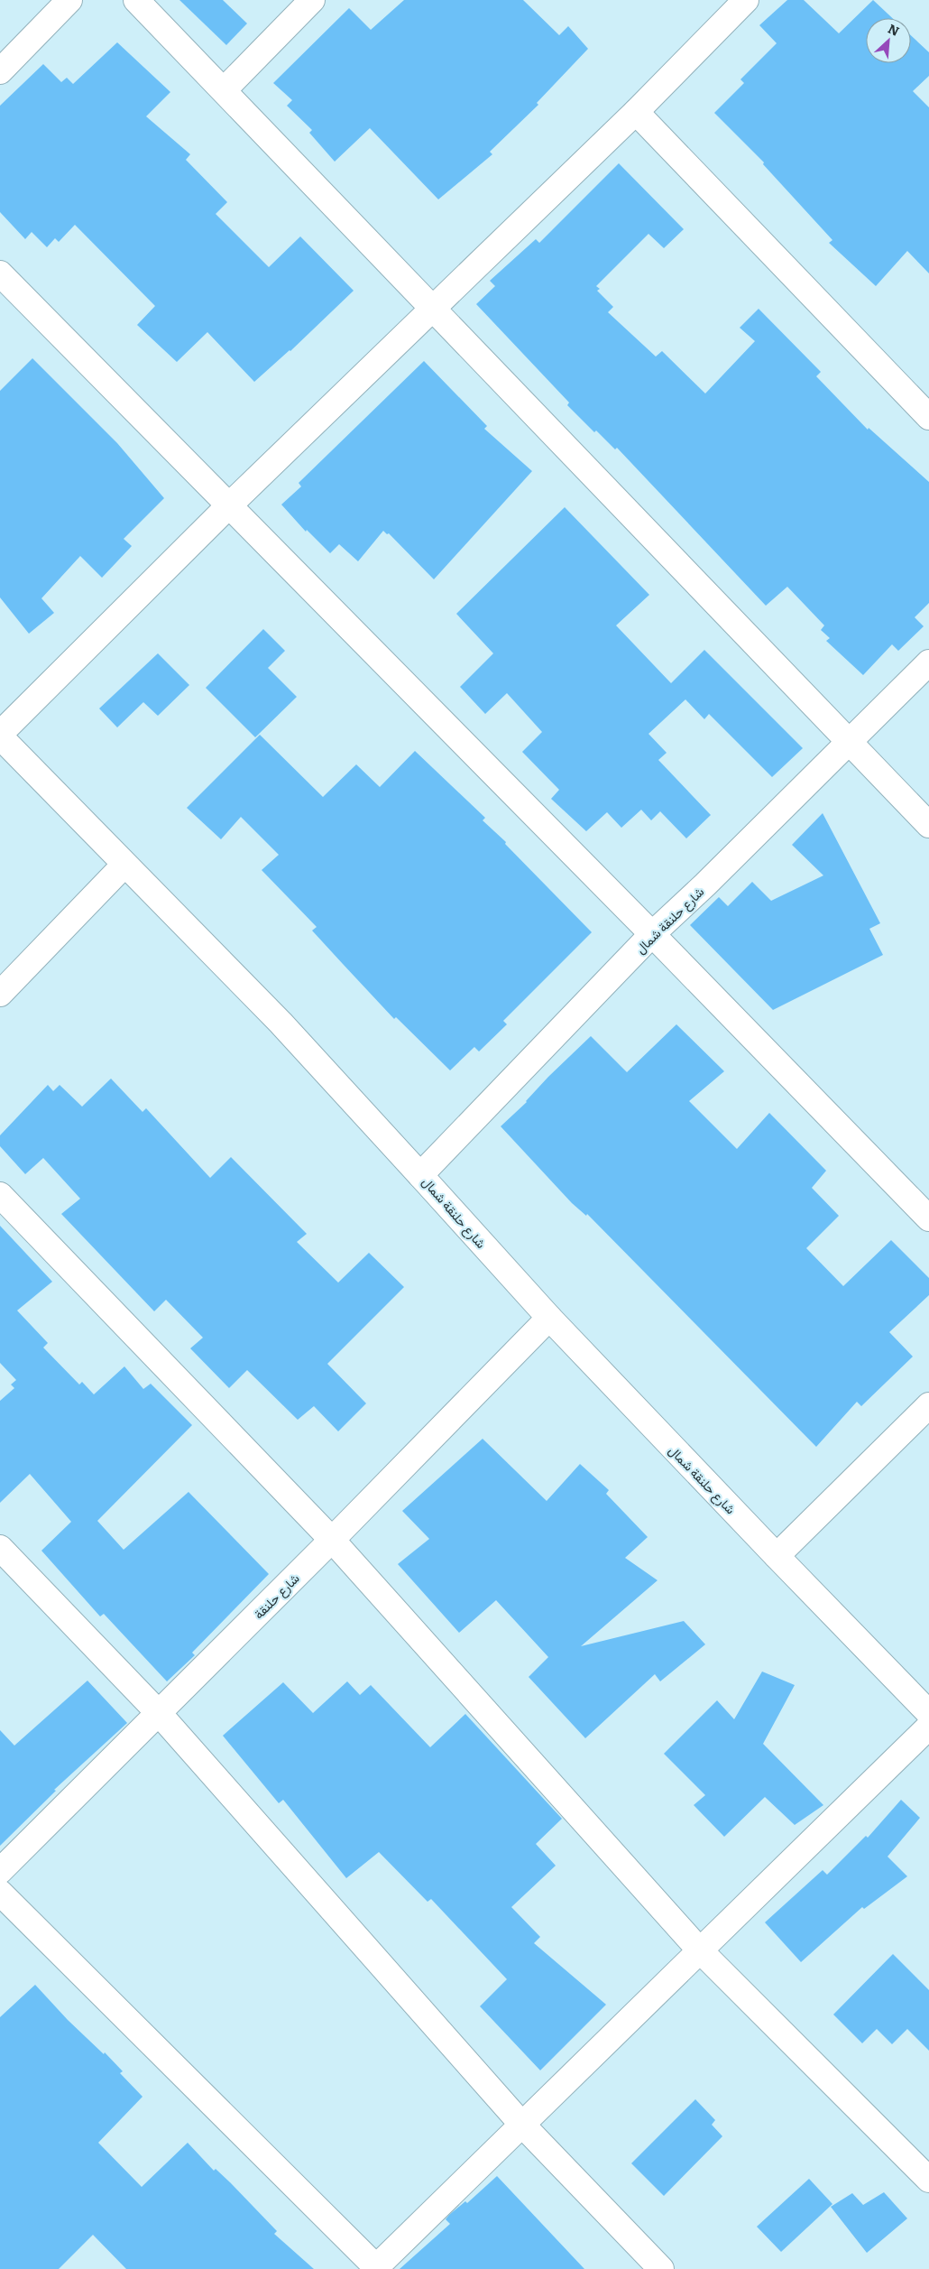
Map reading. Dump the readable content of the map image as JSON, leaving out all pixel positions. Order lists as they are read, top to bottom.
{
  "streets": {
    "street": ["شارع حلنقة شمال", "شارع حلنقة"]
  },
  "crossings": [
    ["شارع حلنقة شمال", "شارع حلنقة"]
  ],
  "north": "top right"
}
